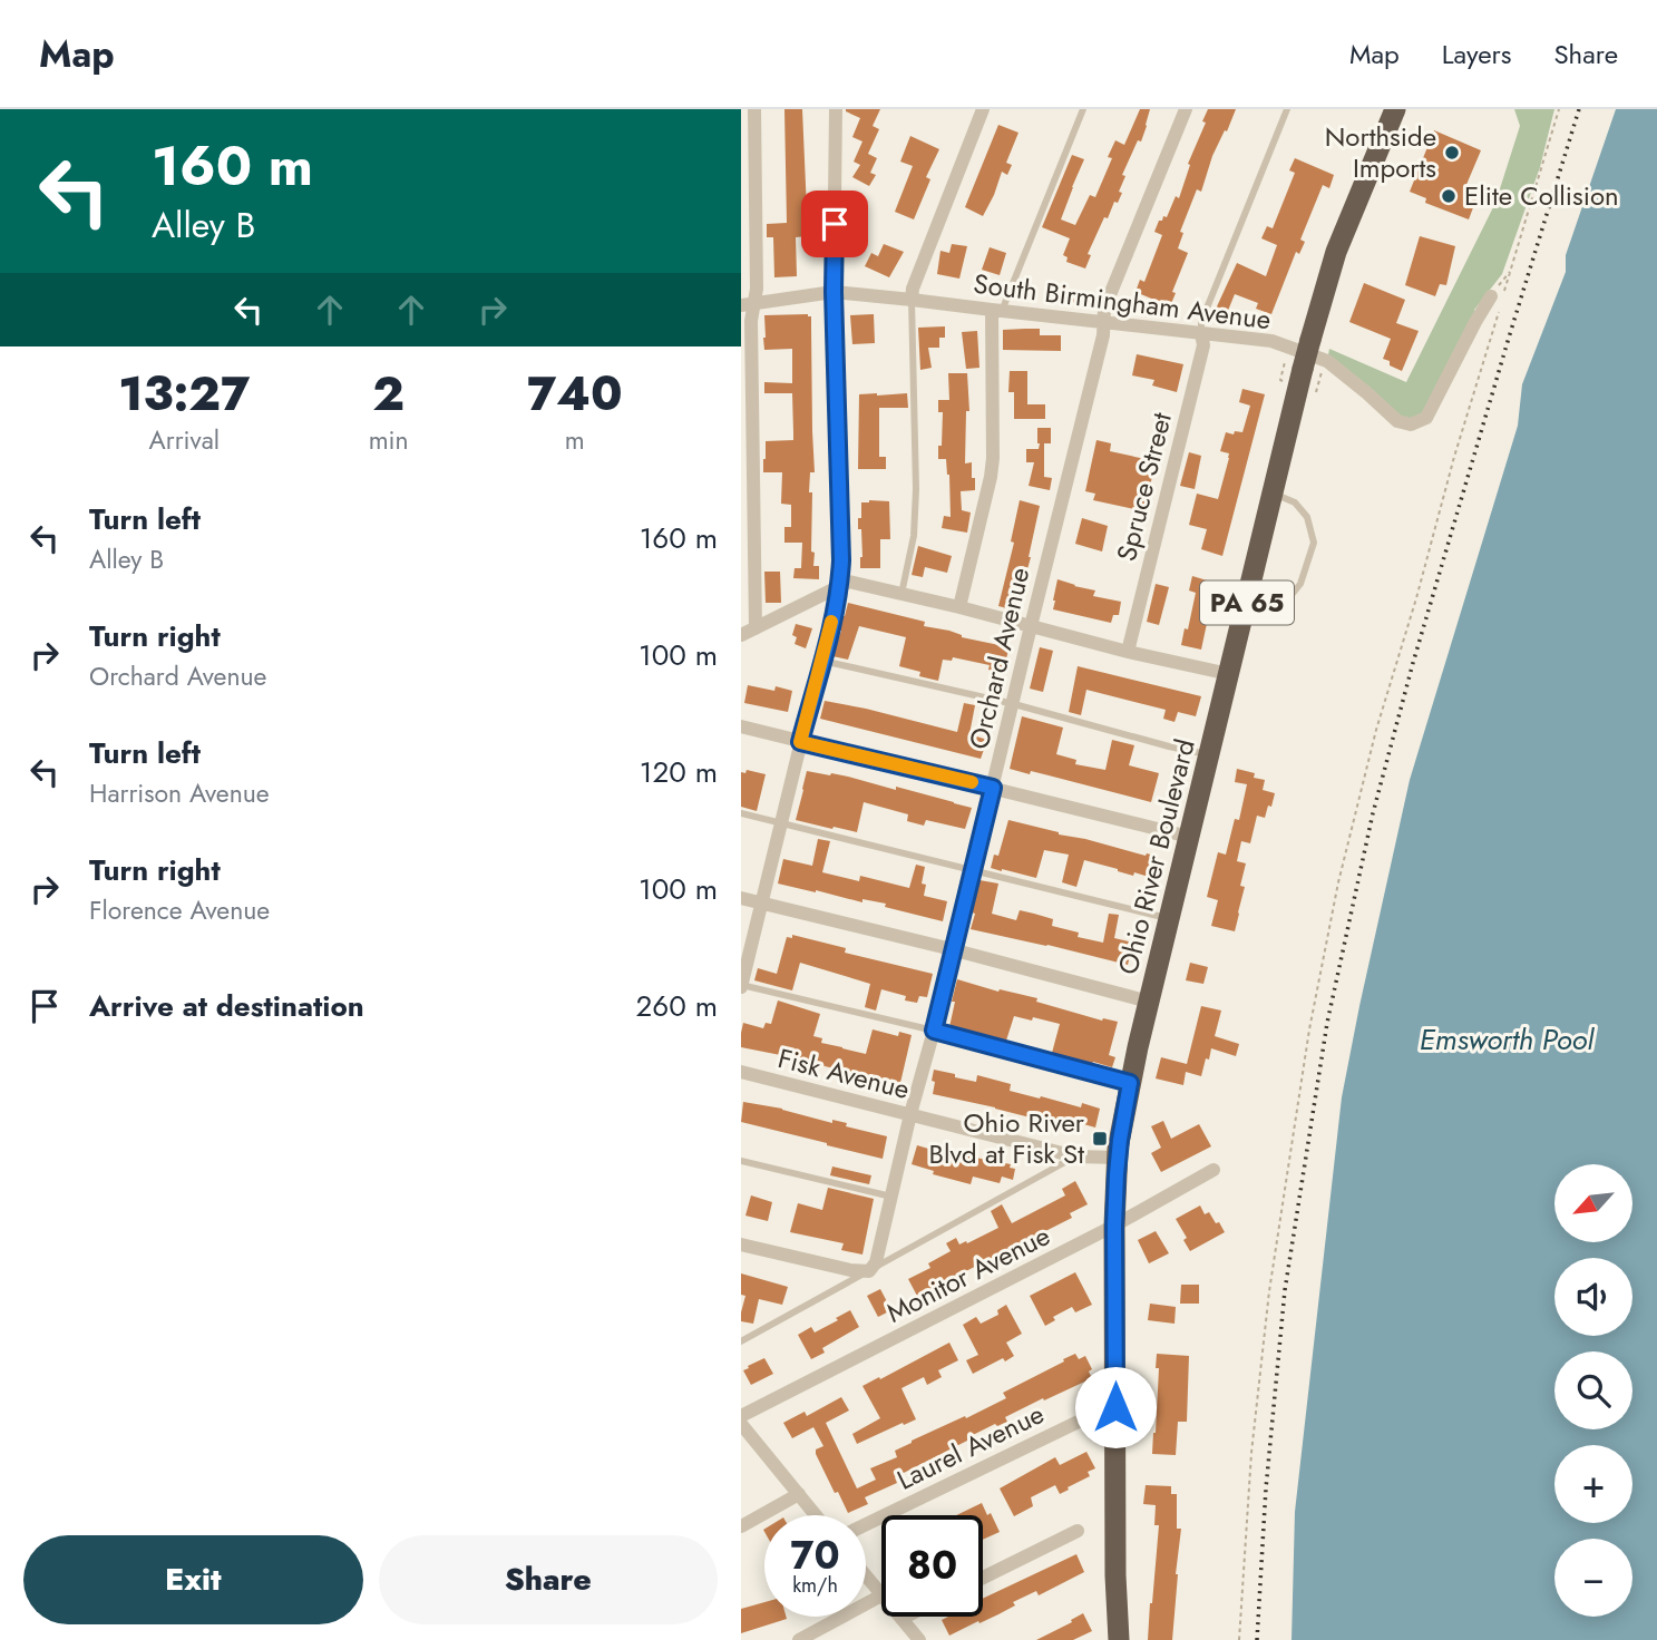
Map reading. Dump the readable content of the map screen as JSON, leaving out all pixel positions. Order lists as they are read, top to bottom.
{
  "streets": {
    "highway": ["PA 65", "Ohio River Boulevard"],
    "street": [
      "South Birmingham Avenue",
      "Spruce Street",
      "Orchard Avenue",
      "Fisk Avenue",
      "Monitor Avenue",
      "Laurel Avenue"
    ]
  },
  "crossings": [
    ["South Birmingham Avenue", "Spruce Street"],
    ["South Birmingham Avenue", "Orchard Avenue"],
    ["Orchard Avenue", "Fisk Avenue"],
    ["Ohio River Boulevard", "Fisk Avenue"],
    ["Ohio River Boulevard", "Monitor Avenue"],
    ["Ohio River Boulevard", "Laurel Avenue"]
  ],
  "water": ["Emsworth Pool"],
  "places": {
    "other": ["Northside Imports", "Elite Collision"],
    "transit": ["Ohio River Blvd at Fisk St"]
  },
  "north": "bottom left",
  "page": {
    "header": "Map",
    "nav": ["Map", "Layers", "Share"],
    "turn": ["160 m", "Alley B"],
    "eta": [
      "13:27",
      "Arrival",
      "2",
      "min",
      "740",
      "m"
    ],
    "list": [
      {
        "name": "Turn left",
        "note": "Alley B",
        "value": "160 m"
      },
      {
        "name": "Turn right",
        "note": "Orchard Avenue",
        "value": "100 m"
      },
      {
        "name": "Turn left",
        "note": "Harrison Avenue",
        "value": "120 m"
      },
      {
        "name": "Turn right",
        "note": "Florence Avenue",
        "value": "100 m"
      },
      {
        "name": "Arrive at destination",
        "value": "260 m"
      }
    ],
    "map_buttons": ["+", "−"],
    "speed": "70 km/h",
    "limit": "80",
    "buttons": ["Exit", "Share"]
  }
}
